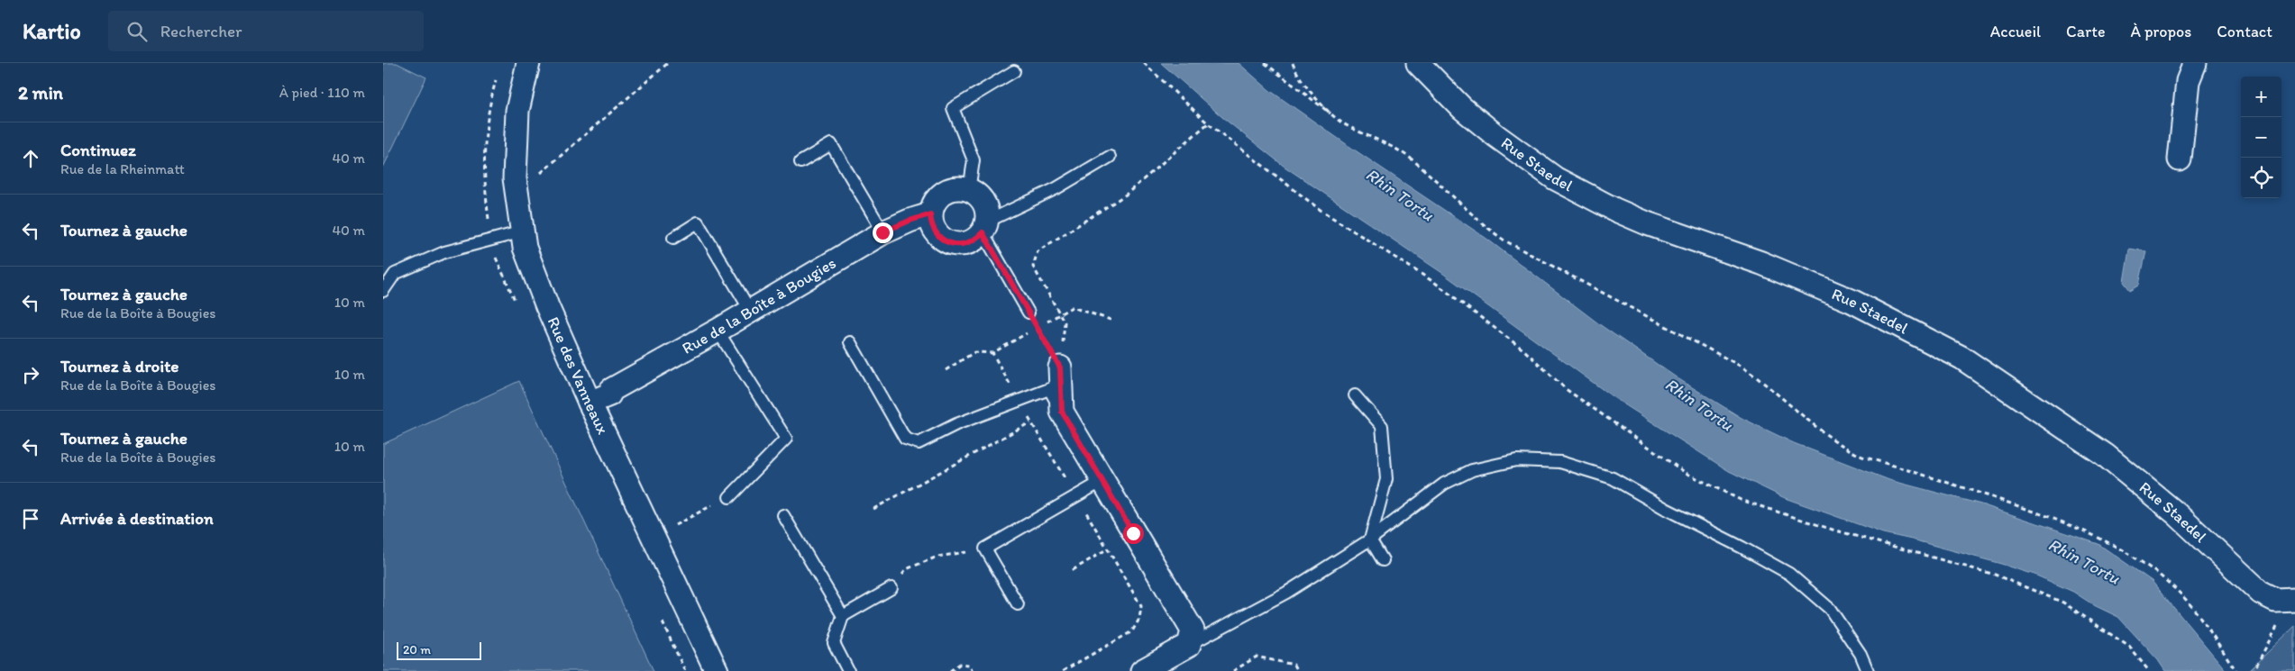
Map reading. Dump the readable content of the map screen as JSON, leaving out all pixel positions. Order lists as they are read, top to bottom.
{
  "streets": {
    "street": ["Rue Staedel", "Rue de la Boîte à Bougies", "Rue des Vanneaux"]
  },
  "crossings": [
    ["Rue de la Boîte à Bougies", "Rue des Vanneaux"]
  ],
  "water": ["Rhin Tortu"],
  "scale_bar": "20 m",
  "page": {
    "header": "Kartio",
    "search": "Rechercher",
    "nav": [
      "Accueil",
      "Carte",
      "À propos",
      "Contact"
    ],
    "heading": ["2 min", "À pied · 110 m"],
    "map_buttons": ["+", "−"],
    "list": [
      ["Continuez", "Rue de la Rheinmatt", "40 m"],
      ["Tournez à gauche", "40 m"],
      ["Tournez à gauche", "Rue de la Boîte à Bougies", "10 m"],
      ["Tournez à droite", "Rue de la Boîte à Bougies", "10 m"],
      ["Tournez à gauche", "Rue de la Boîte à Bougies", "10 m"],
      "Arrivée à destination"
    ],
    "scale": "20 m"
  }
}
